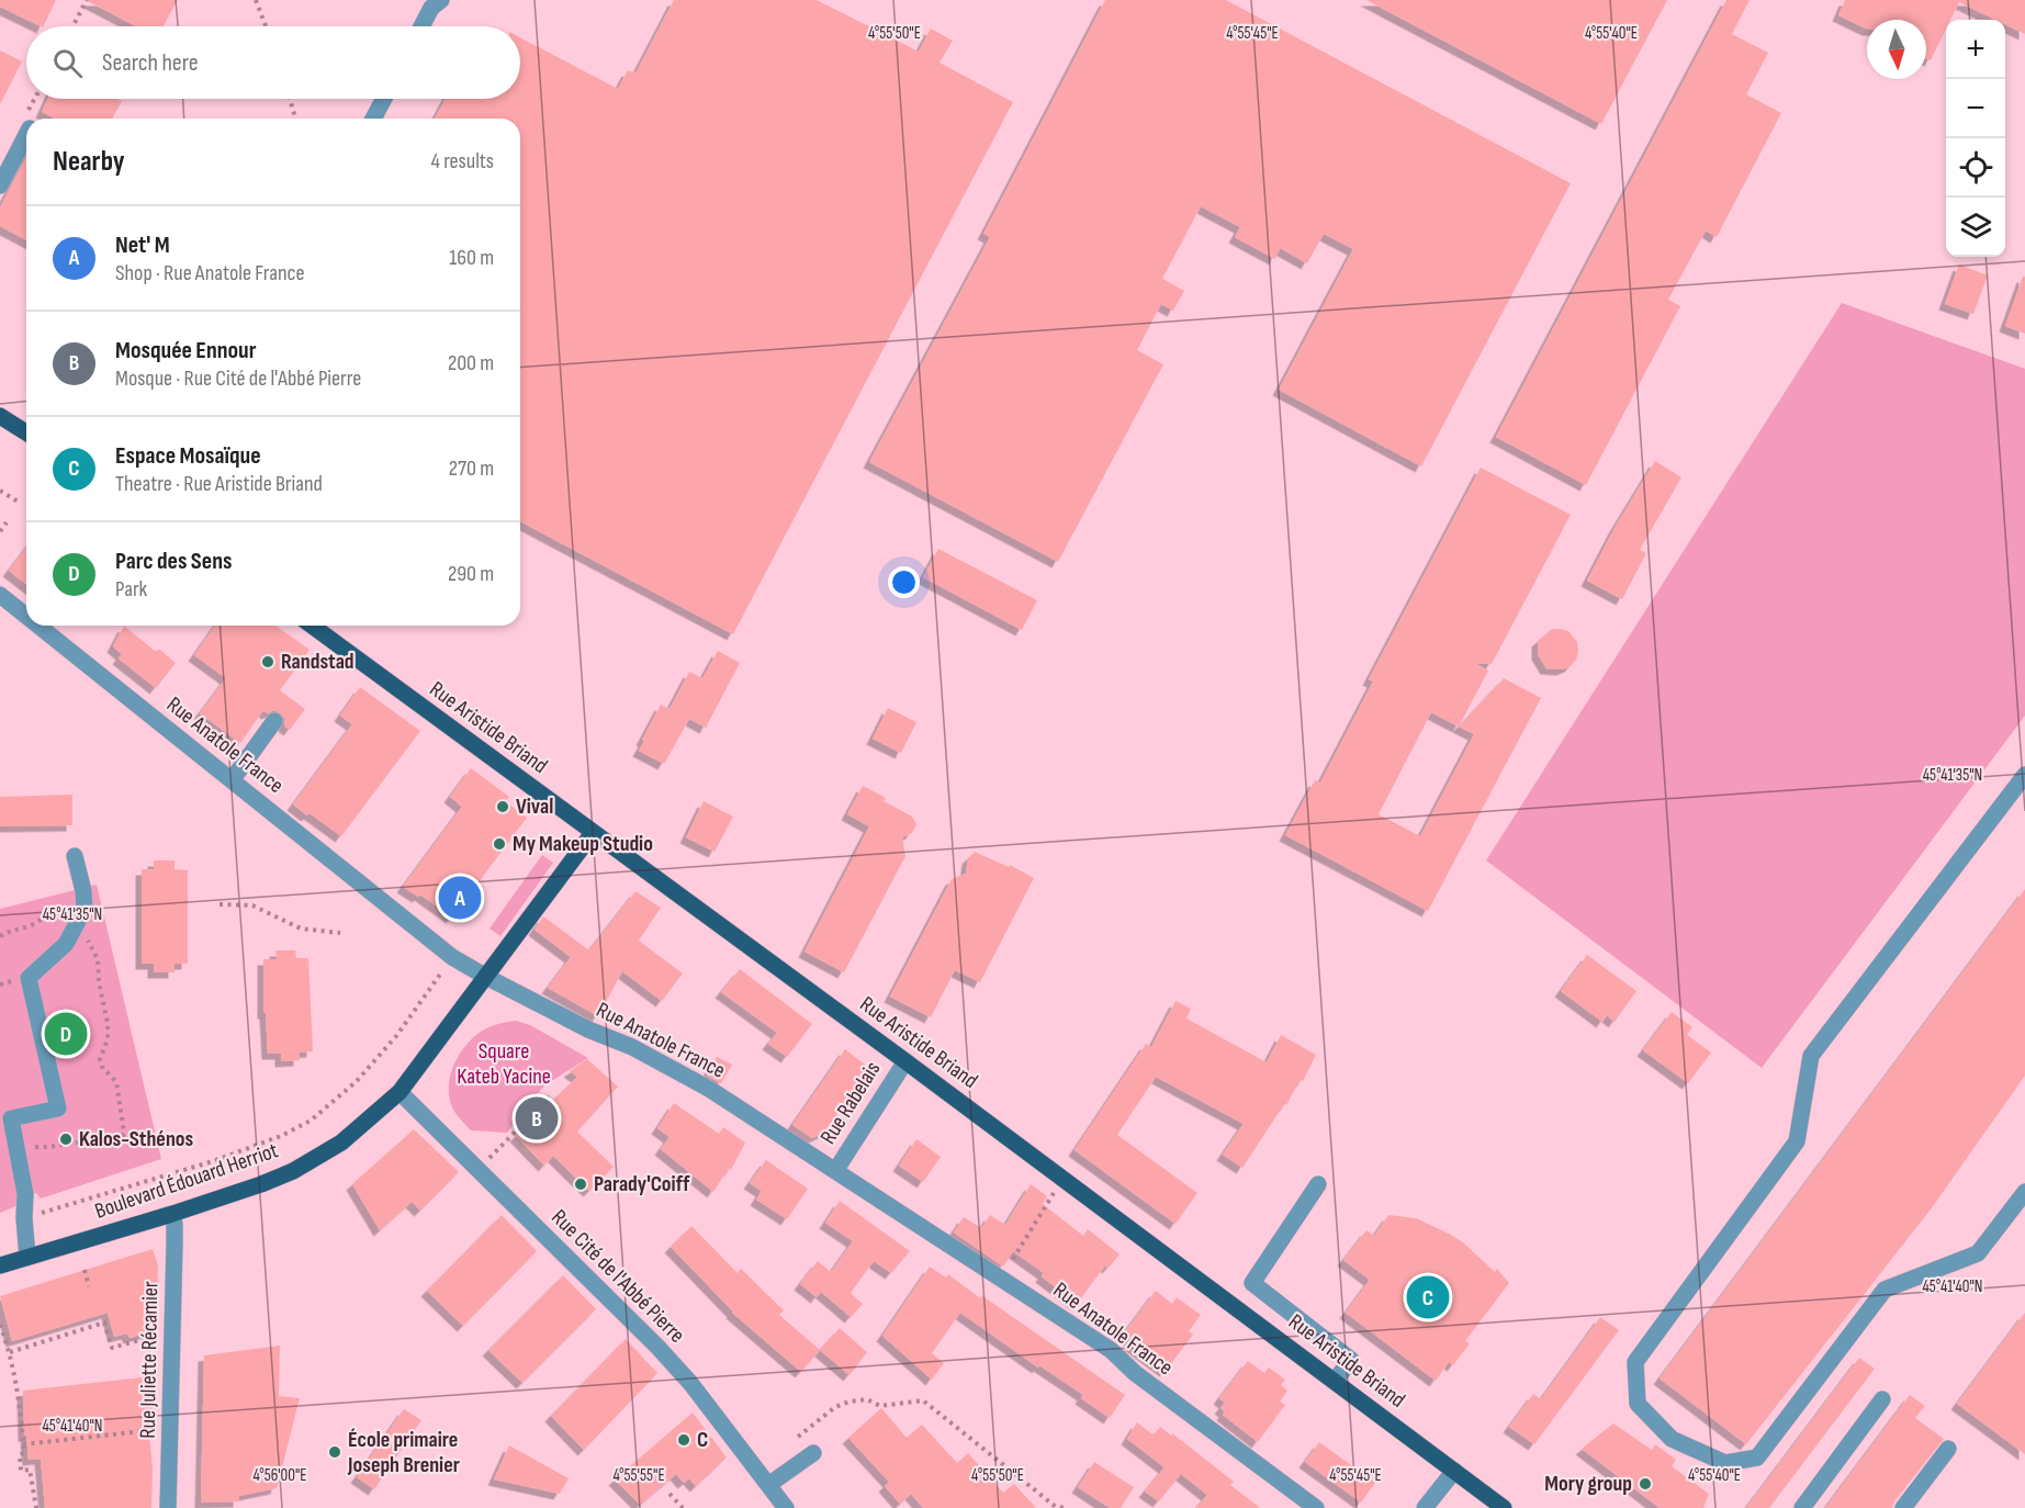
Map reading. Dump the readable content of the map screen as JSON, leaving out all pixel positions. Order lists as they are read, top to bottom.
{
  "streets": {
    "main road": ["Rue Aristide Briand", "Boulevard Édouard Herriot"],
    "street": [
      "Rue Anatole France",
      "Rue Rabelais",
      "Rue Cité de l'Abbé Pierre",
      "Rue Juliette Récamier"
    ]
  },
  "crossings": [
    ["Rue Aristide Briand", "Rue Rabelais"],
    ["Rue Aristide Briand", "Boulevard Édouard Herriot"],
    ["Rue Anatole France", "Rue Rabelais"],
    ["Rue Anatole France", "Boulevard Édouard Herriot"],
    ["Boulevard Édouard Herriot", "Rue Cité de l'Abbé Pierre"],
    ["Boulevard Édouard Herriot", "Rue Juliette Récamier"]
  ],
  "parks": ["Square Kateb Yacine"],
  "places": [
    "Randstad",
    "Vival",
    "My Makeup Studio",
    "Kalos-Sthénos",
    "Parady'Coiff",
    "C",
    "École primaire Joseph Brenier",
    "Mory group"
  ],
  "north": "bottom",
  "page": {
    "map_buttons": ["+", "−"],
    "search": "Search here",
    "heading": ["Nearby", "4 results"],
    "list": [
      {
        "mark": "A",
        "name": "Net' M",
        "note": "Shop · Rue Anatole France",
        "value": "160 m"
      },
      {
        "mark": "B",
        "name": "Mosquée Ennour",
        "note": "Mosque · Rue Cité de l'Abbé Pierre",
        "value": "200 m"
      },
      {
        "mark": "C",
        "name": "Espace Mosaïque",
        "note": "Theatre · Rue Aristide Briand",
        "value": "270 m"
      },
      {
        "mark": "D",
        "name": "Parc des Sens",
        "note": "Park",
        "value": "290 m"
      }
    ],
    "pins": [
      "A",
      "D",
      "B",
      "C"
    ]
  },
  "coordinates": [
    "4°55'50\"E",
    "4°55'45\"E",
    "4°55'40\"E",
    "45°41'35\"N",
    "45°41'40\"N",
    "4°56'00\"E",
    "4°55'55\"E"
  ]
}
